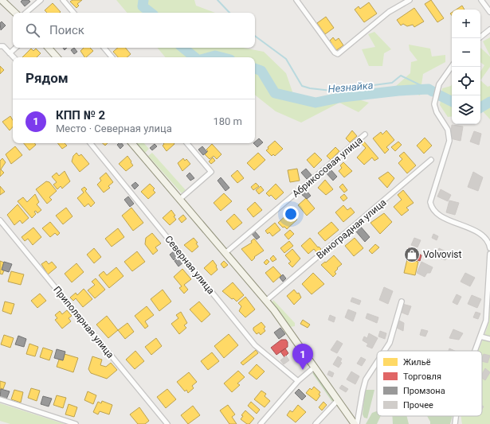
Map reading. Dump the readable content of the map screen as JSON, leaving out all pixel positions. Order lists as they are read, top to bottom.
{
  "streets": {
    "street": [
      "Абрикосовая улица",
      "Виноградная улица",
      "Северная улица",
      "Приполярная улица"
    ]
  },
  "water": ["Незнайка"],
  "places": {
    "shop": ["Volvovist"]
  },
  "legend": [
    "Жильё",
    "Торговля",
    "Промзона",
    "Прочее"
  ],
  "page": {
    "map_buttons": ["+", "−"],
    "search": "Поиск",
    "heading": "Рядом",
    "list": [
      {
        "mark": "1",
        "name": "КПП № 2",
        "note": "Место · Северная улица",
        "value": "180 m"
      }
    ],
    "pins": "1"
  }
}
